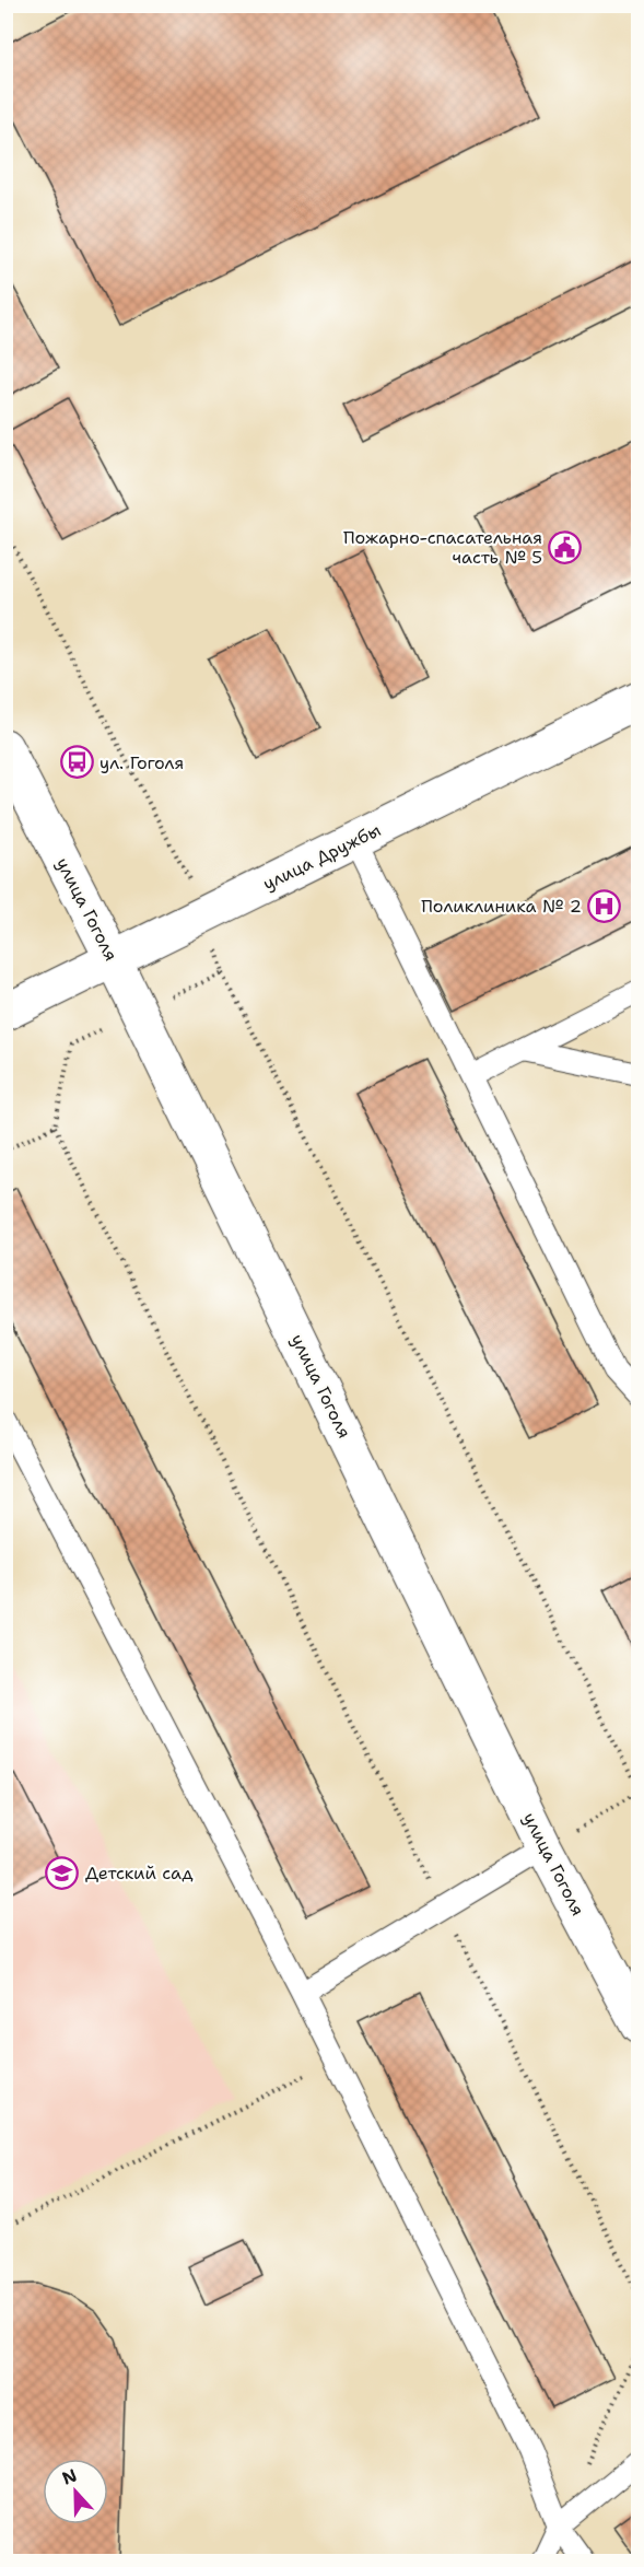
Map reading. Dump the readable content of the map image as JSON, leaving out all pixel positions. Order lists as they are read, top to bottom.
{
  "streets": {
    "street": ["улица Дружбы", "улица Гоголя"]
  },
  "crossings": [
    ["улица Дружбы", "улица Гоголя"]
  ],
  "places": {
    "public building": ["Пожарно-спасательная часть № 5"],
    "bus stop": ["ул. Гоголя"],
    "hospital": ["Поликлиника № 2"],
    "school or university": ["Детский сад"]
  },
  "north": "top"
}
